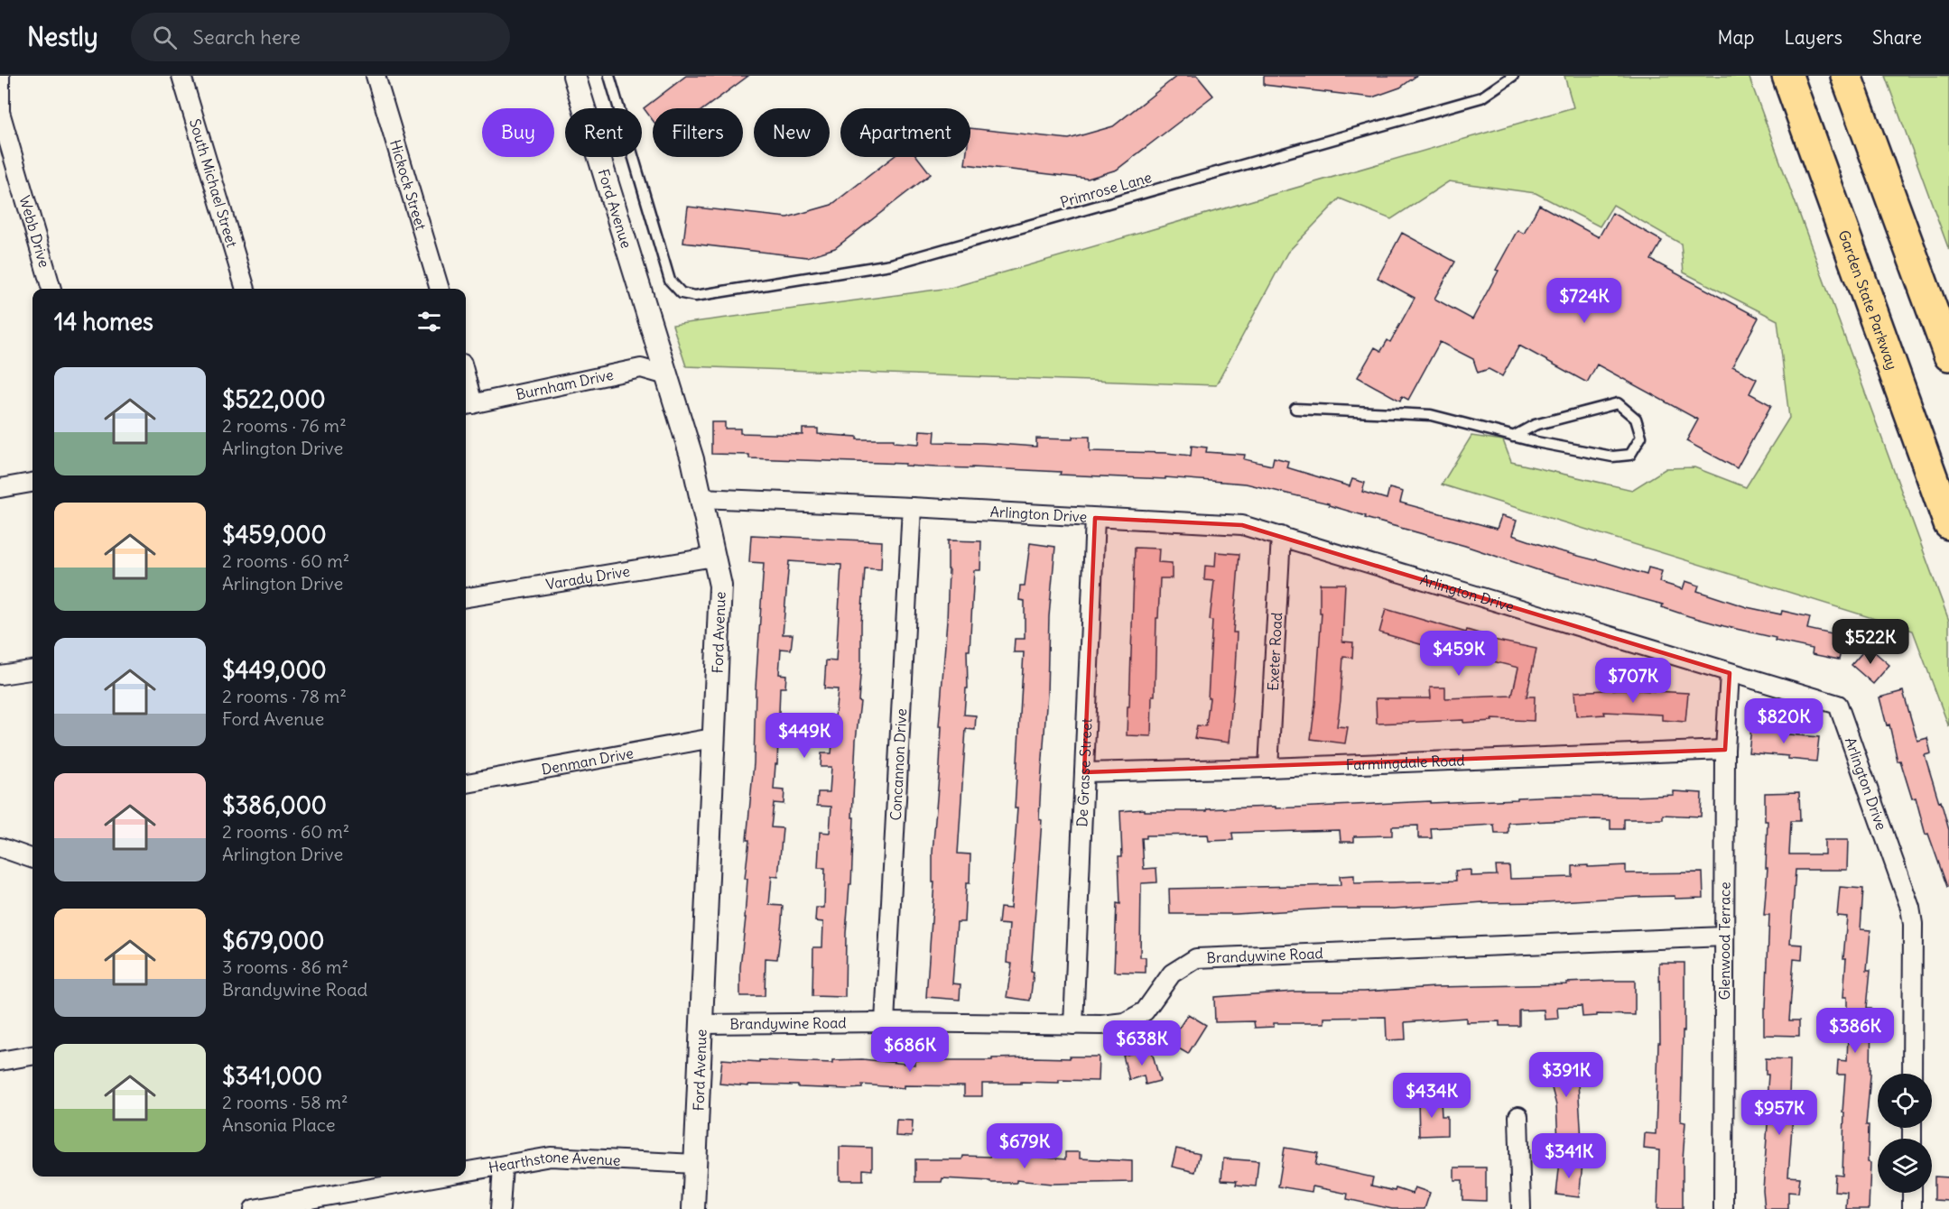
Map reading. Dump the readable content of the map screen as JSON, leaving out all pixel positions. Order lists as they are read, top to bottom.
{
  "streets": {
    "highway": ["Garden State Parkway"],
    "street": [
      "South Michael Street",
      "Hickock Street",
      "Ford Avenue",
      "Webb Drive",
      "Burnham Drive",
      "Arlington Drive",
      "Varady Drive",
      "Exeter Road",
      "Denman Drive",
      "Farmingdale Road",
      "Concannon Drive",
      "De Grasse Street",
      "Glenwood Terrace",
      "Brandywine Road",
      "Hearthstone Avenue"
    ],
    "lane": ["Primrose Lane"]
  },
  "crossings": [
    ["Ford Avenue", "Burnham Drive"],
    ["Ford Avenue", "Arlington Drive"],
    ["Ford Avenue", "Varady Drive"],
    ["Ford Avenue", "Denman Drive"],
    ["Ford Avenue", "Brandywine Road"],
    ["Ford Avenue", "Hearthstone Avenue"],
    ["Arlington Drive", "Exeter Road"],
    ["Arlington Drive", "Concannon Drive"],
    ["Arlington Drive", "De Grasse Street"],
    ["Arlington Drive", "Glenwood Terrace"],
    ["Exeter Road", "Farmingdale Road"],
    ["Farmingdale Road", "De Grasse Street"],
    ["Farmingdale Road", "Glenwood Terrace"],
    ["Concannon Drive", "Brandywine Road"],
    ["De Grasse Street", "Brandywine Road"],
    ["Glenwood Terrace", "Brandywine Road"]
  ],
  "page": {
    "header": "Nestly",
    "search": "Search here",
    "nav": ["Map", "Layers", "Share"],
    "chip": [
      "Buy",
      "Rent",
      "Filters",
      "New",
      "Apartment"
    ],
    "price": [
      "$724K",
      "$522K",
      "$459K",
      "$707K",
      "$820K",
      "$449K",
      "$386K",
      "$638K",
      "$686K",
      "$391K",
      "$434K",
      "$957K",
      "$679K",
      "$341K"
    ],
    "heading": "14 homes",
    "list": [
      {
        "name": "$522,000",
        "note": "2 rooms · 76 m² · Arlington Drive"
      },
      {
        "name": "$459,000",
        "note": "2 rooms · 60 m² · Arlington Drive"
      },
      {
        "name": "$449,000",
        "note": "2 rooms · 78 m² · Ford Avenue"
      },
      {
        "name": "$386,000",
        "note": "2 rooms · 60 m² · Arlington Drive"
      },
      {
        "name": "$679,000",
        "note": "3 rooms · 86 m² · Brandywine Road"
      },
      {
        "name": "$341,000",
        "note": "2 rooms · 58 m² · Ansonia Place"
      }
    ]
  }
}
